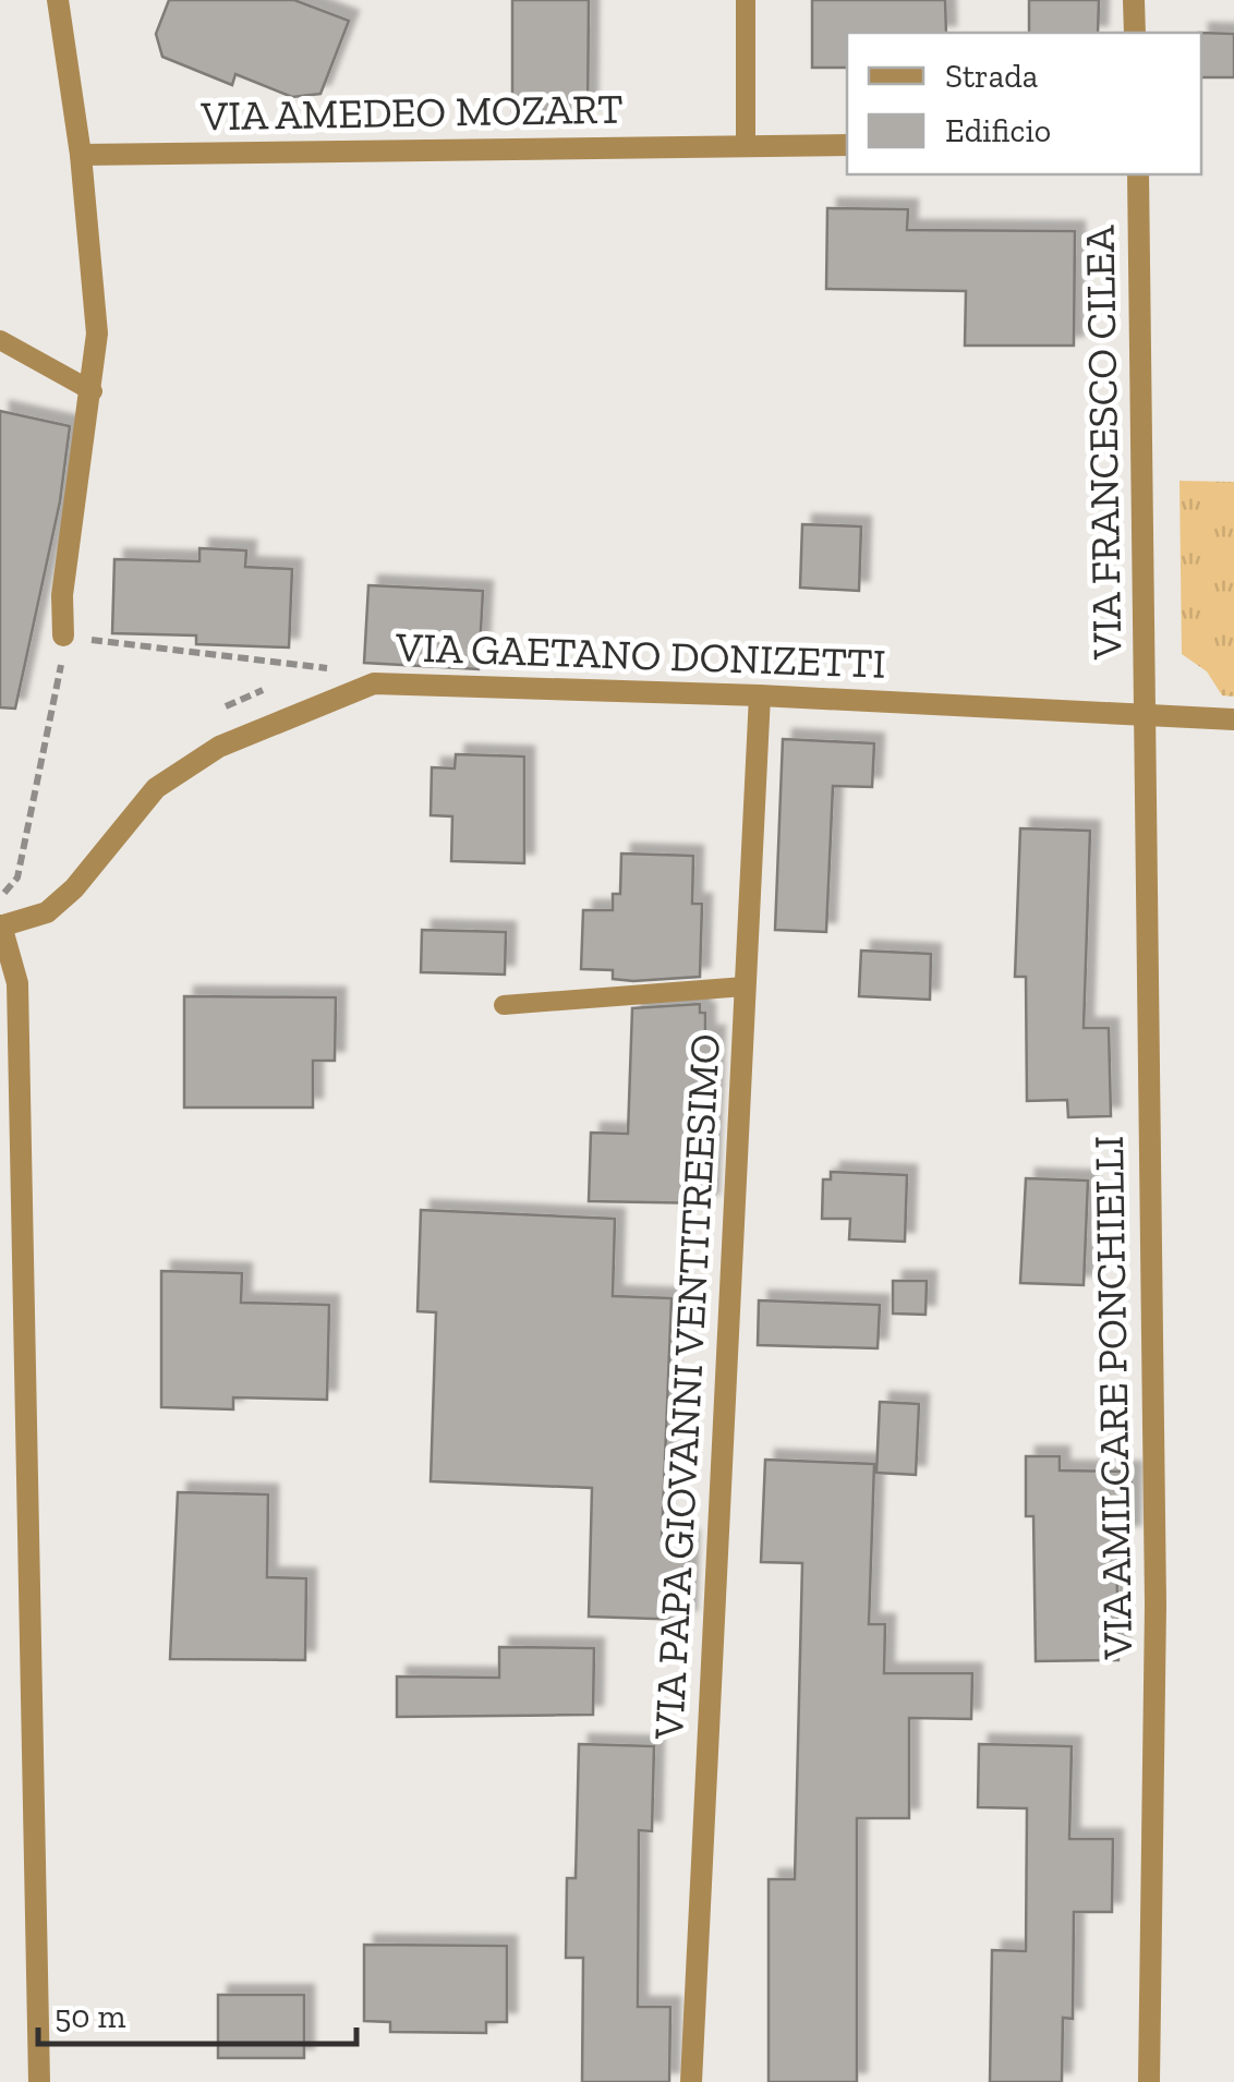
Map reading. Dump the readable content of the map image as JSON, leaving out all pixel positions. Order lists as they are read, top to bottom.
{
  "streets": {
    "street": [
      "VIA AMEDEO MOZART",
      "VIA FRANCESCO CILEA",
      "VIA GAETANO DONIZETTI",
      "VIA PAPA GIOVANNI VENTITREESIMO",
      "VIA AMILCARE PONCHIELLI"
    ]
  },
  "crossings": [
    ["VIA FRANCESCO CILEA", "VIA GAETANO DONIZETTI"],
    ["VIA FRANCESCO CILEA", "VIA AMILCARE PONCHIELLI"],
    ["VIA GAETANO DONIZETTI", "VIA PAPA GIOVANNI VENTITREESIMO"],
    ["VIA GAETANO DONIZETTI", "VIA AMILCARE PONCHIELLI"]
  ],
  "legend": ["Strada", "Edificio"],
  "scale_bar": "50 m"
}
